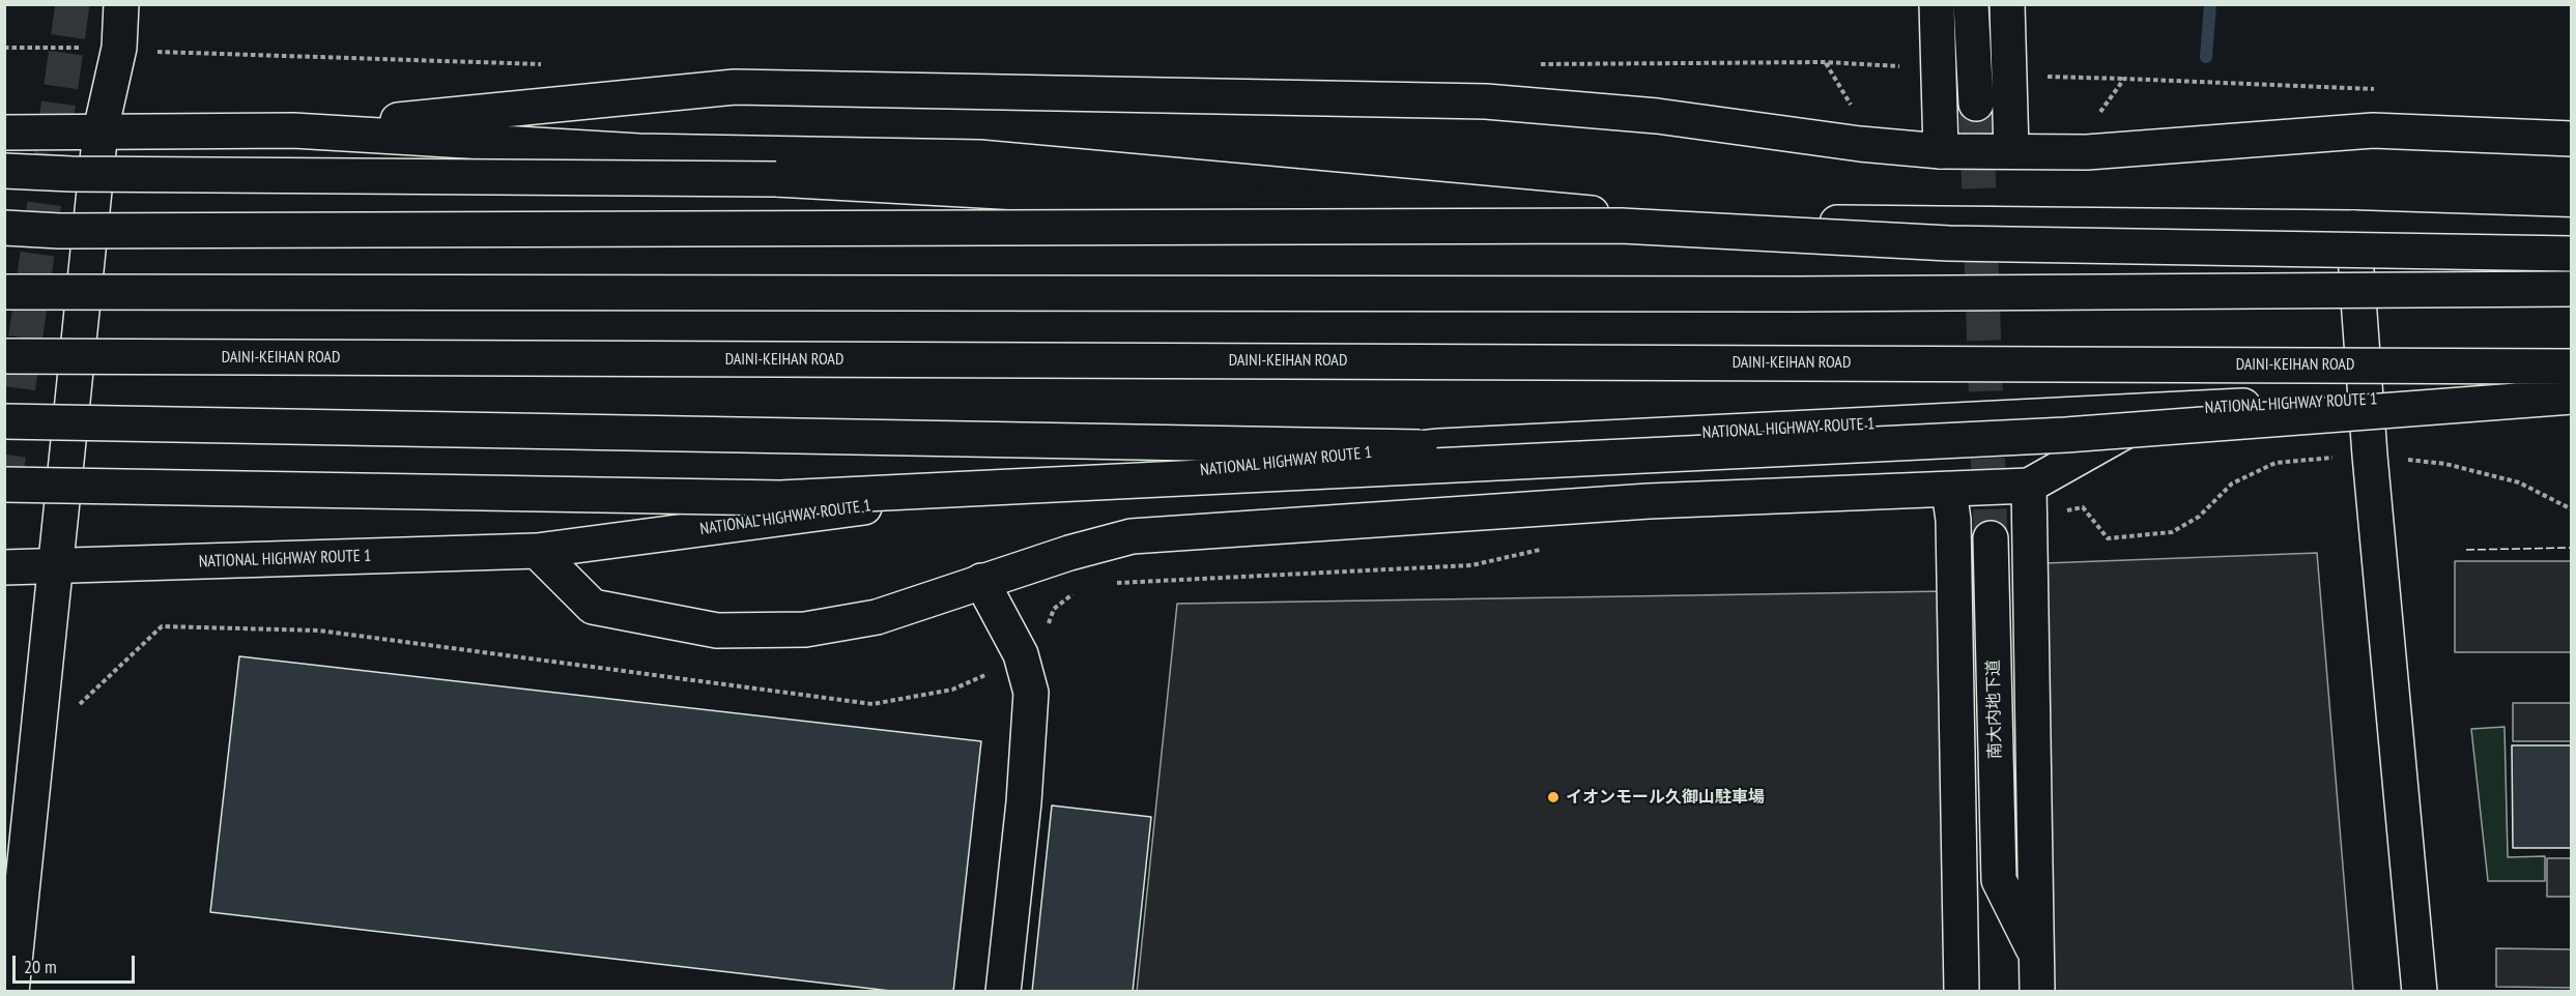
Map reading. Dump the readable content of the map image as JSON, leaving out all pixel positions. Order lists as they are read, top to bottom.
{
  "streets": {
    "main road": ["DAINI-KEIHAN ROAD", "NATIONAL HIGHWAY ROUTE 1", "南大内地下道"]
  },
  "places": ["イオンモール久御山駐車場"],
  "scale_bar": "20 m"
}
